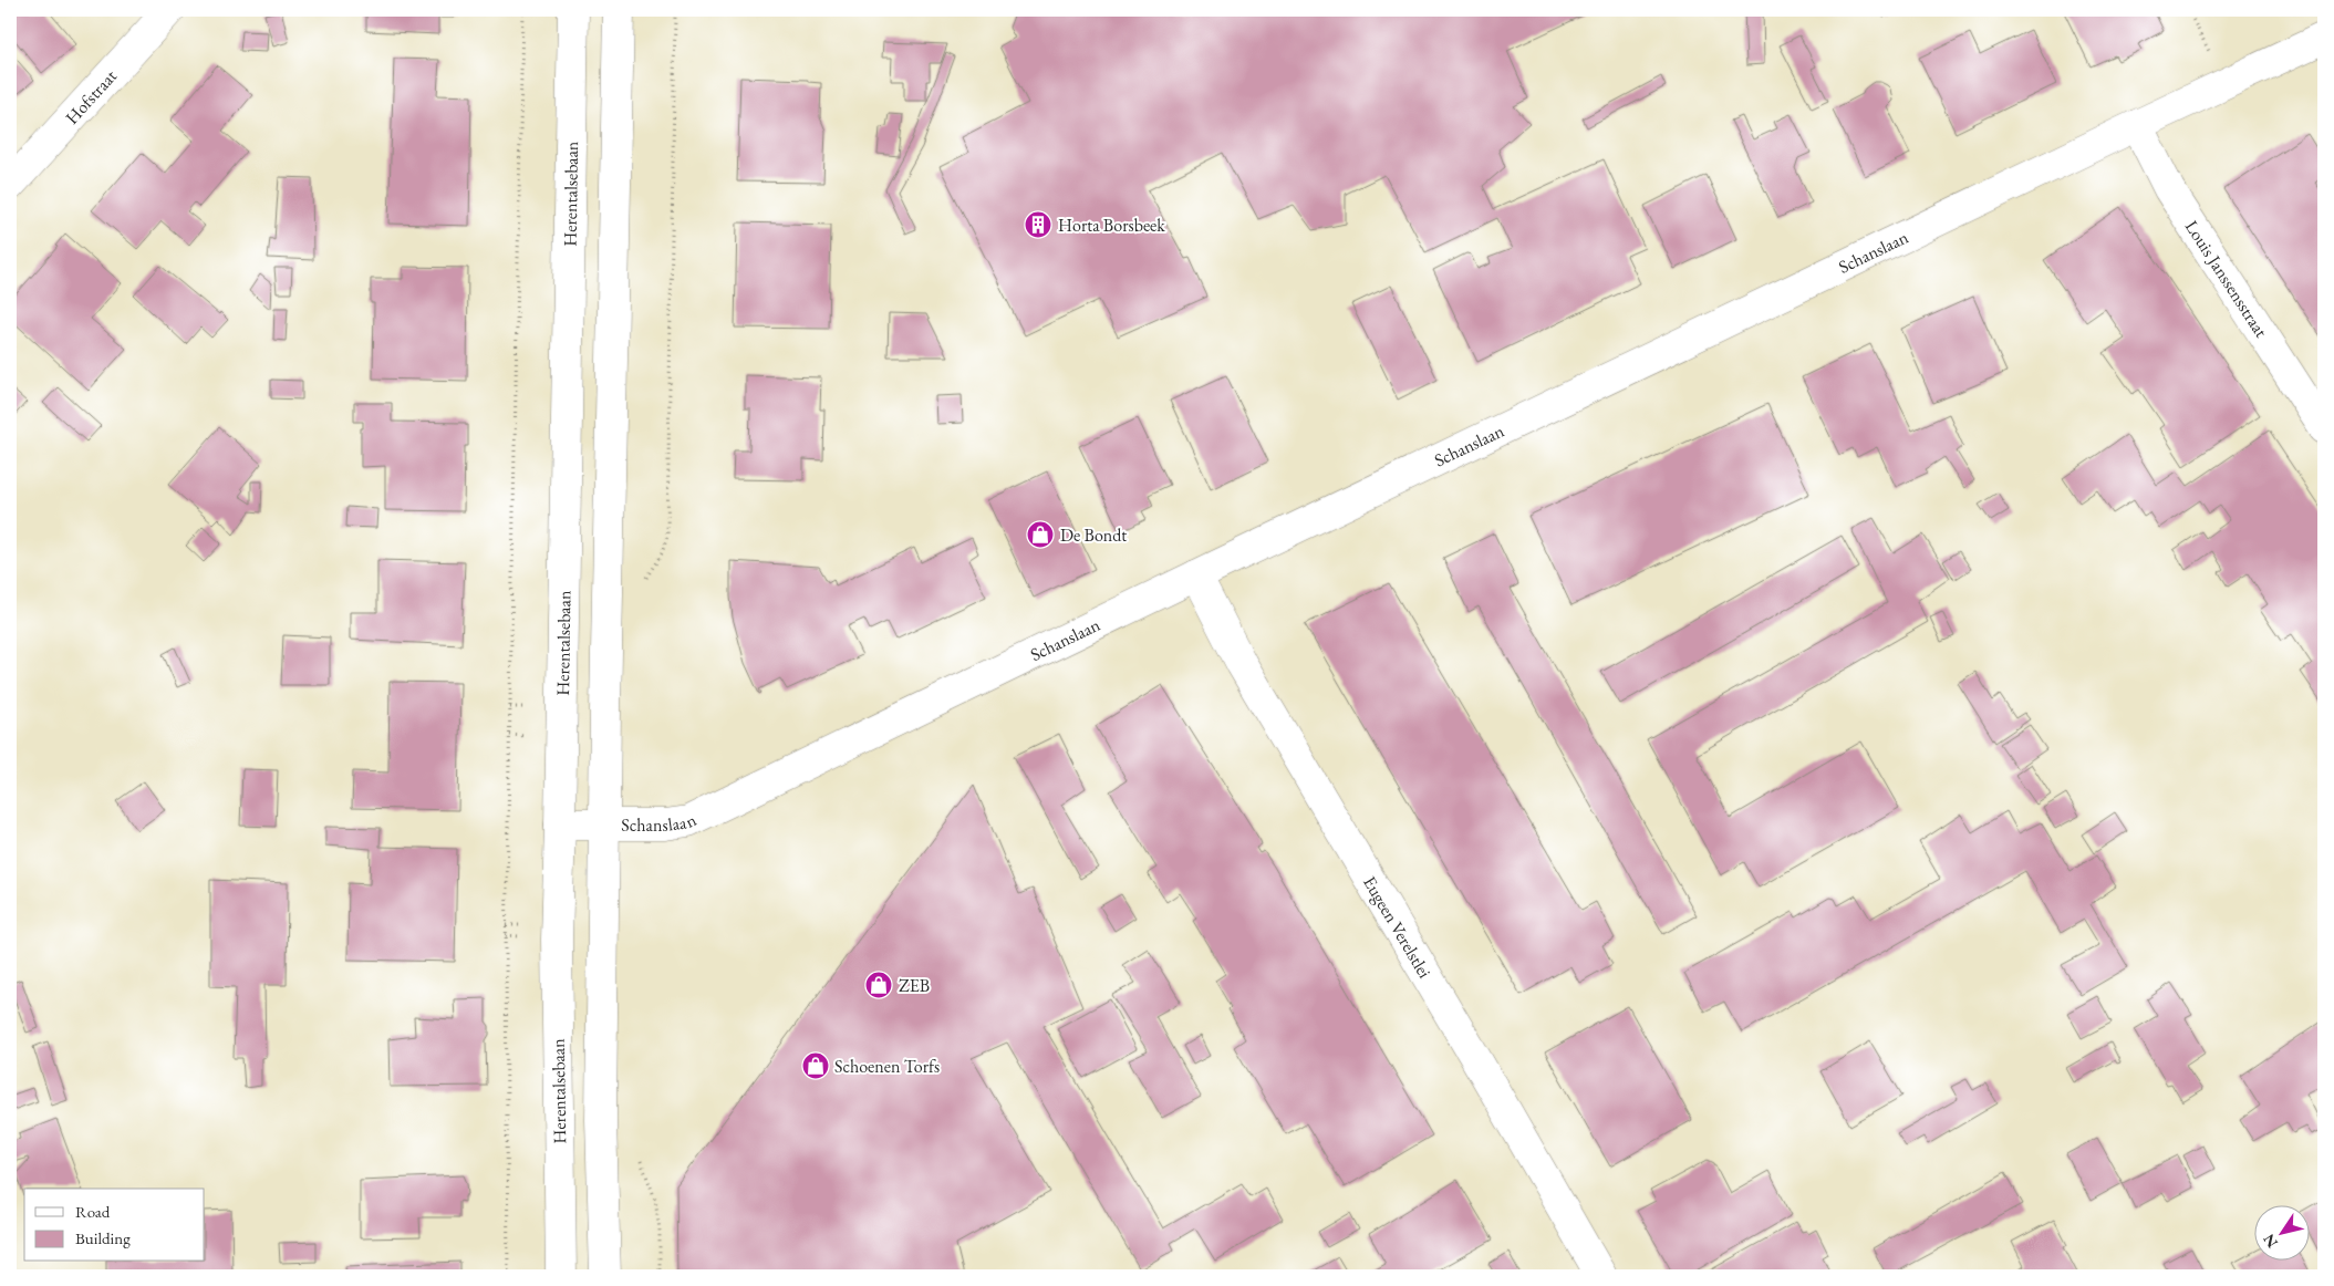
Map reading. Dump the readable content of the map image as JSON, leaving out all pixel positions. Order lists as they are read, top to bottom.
{
  "streets": {
    "street": [
      "Hofstraat",
      "Herentalsebaan",
      "Schanslaan",
      "Louis Janssensstraat",
      "Eugeen Verelstlei"
    ]
  },
  "crossings": [
    ["Herentalsebaan", "Schanslaan"],
    ["Schanslaan", "Louis Janssensstraat"],
    ["Schanslaan", "Eugeen Verelstlei"]
  ],
  "places": {
    "building": ["Horta Borsbeek"],
    "shop": ["De Bondt", "ZEB", "Schoenen Torfs"]
  },
  "legend": ["Road", "Building"],
  "north": "bottom left"
}
